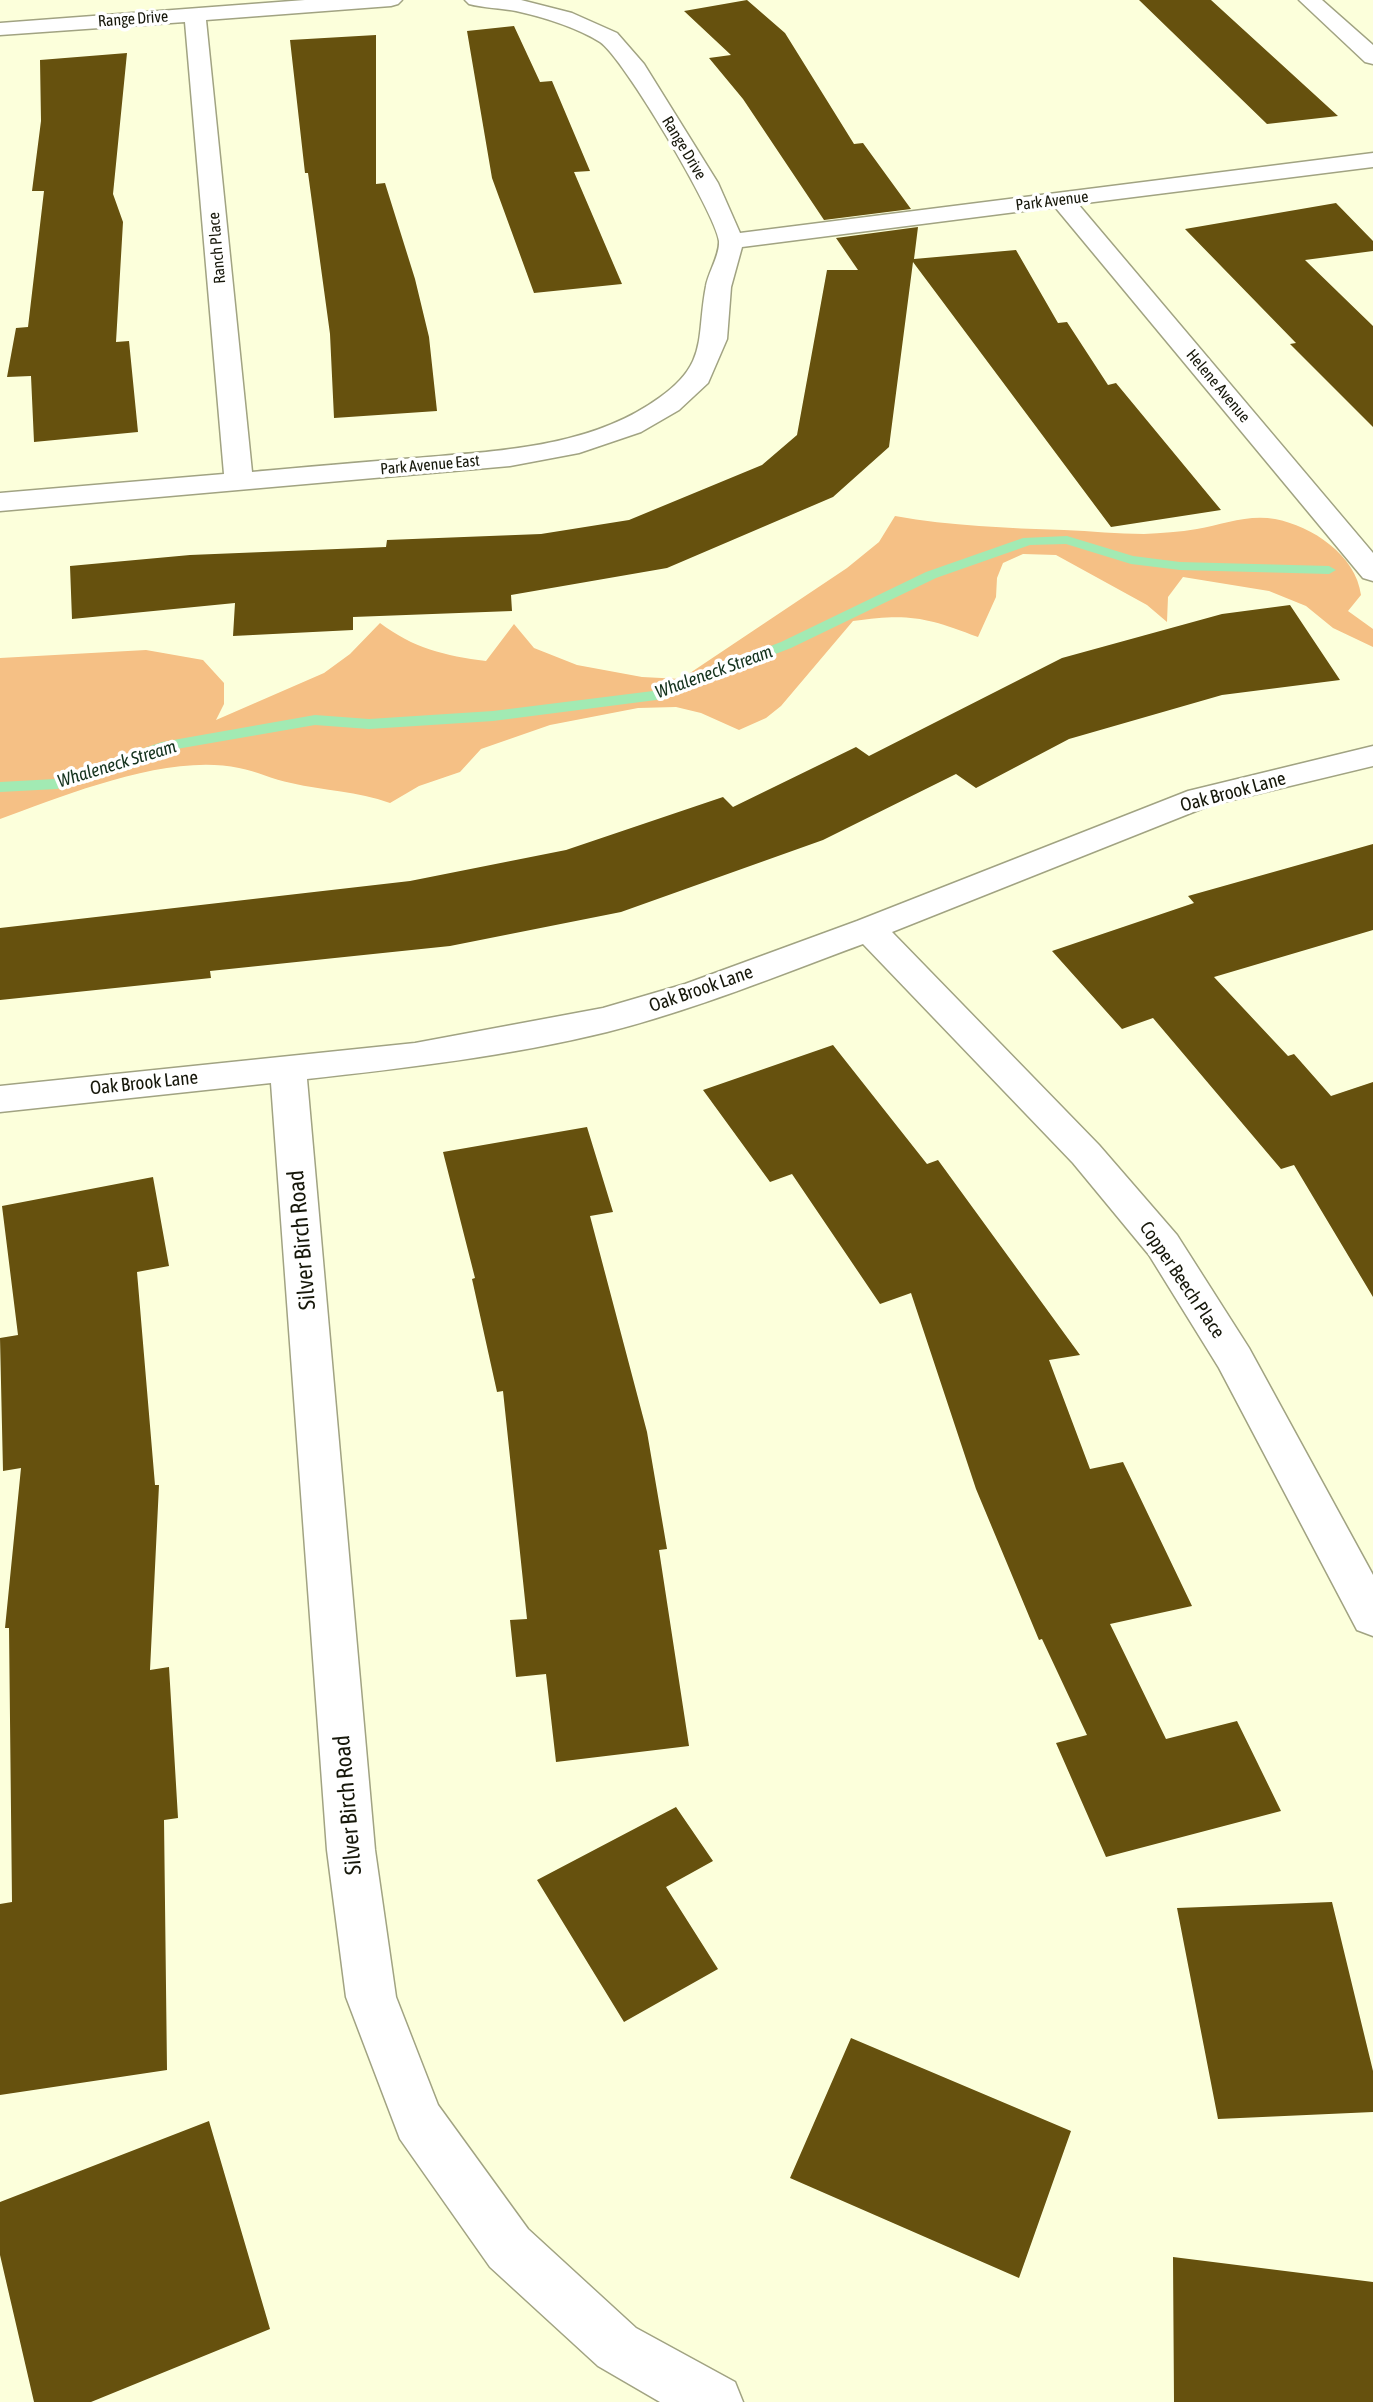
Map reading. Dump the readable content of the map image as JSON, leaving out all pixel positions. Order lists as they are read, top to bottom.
{
  "streets": {
    "street": [
      "Range Drive",
      "Park Avenue",
      "Ranch Place",
      "Helene Avenue",
      "Park Avenue East",
      "Oak Brook Lane",
      "Silver Birch Road",
      "Copper Beech Place"
    ]
  },
  "crossings": [
    ["Range Drive", "Park Avenue"],
    ["Range Drive", "Ranch Place"],
    ["Range Drive", "Park Avenue East"],
    ["Park Avenue", "Helene Avenue"],
    ["Park Avenue", "Park Avenue East"],
    ["Ranch Place", "Park Avenue East"],
    ["Oak Brook Lane", "Silver Birch Road"],
    ["Oak Brook Lane", "Copper Beech Place"]
  ],
  "water": ["Whaleneck Stream"]
}
